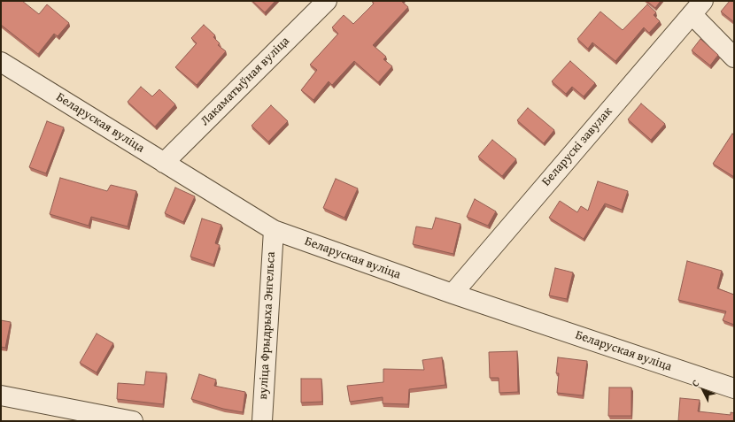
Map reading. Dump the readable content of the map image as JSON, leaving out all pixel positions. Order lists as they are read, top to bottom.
{
  "streets": {
    "street": [
      "Лакаматыўная вуліца",
      "Беларуская вуліца",
      "Беларускі завулак",
      "вуліца Фрыдрыха Энгельса"
    ]
  },
  "crossings": [
    ["Лакаматыўная вуліца", "Беларуская вуліца"],
    ["Беларуская вуліца", "Беларускі завулак"],
    ["Беларуская вуліца", "вуліца Фрыдрыха Энгельса"]
  ],
  "north": "top left"
}
